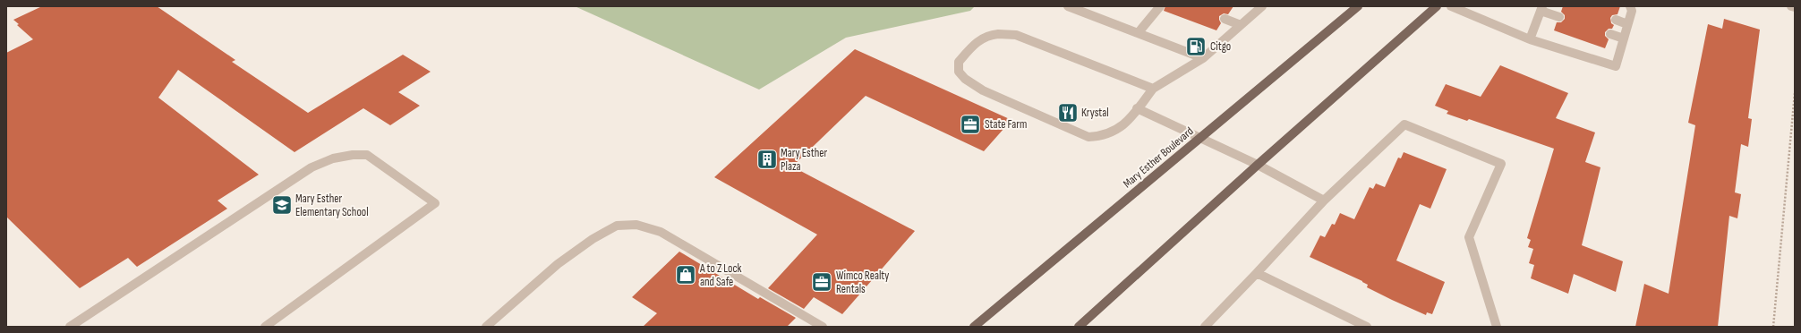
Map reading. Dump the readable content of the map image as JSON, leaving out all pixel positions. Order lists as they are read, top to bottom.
{
  "streets": {
    "main road": ["Mary Esther Boulevard"]
  },
  "places": {
    "fuel station": ["Citgo"],
    "restaurant": ["Krystal"],
    "office": ["State Farm", "Wimco Realty Rentals"],
    "building": ["Mary Esther Plaza"],
    "school or university": ["Mary Esther Elementary School"],
    "shop": ["A to Z Lock and Safe"]
  }
}
